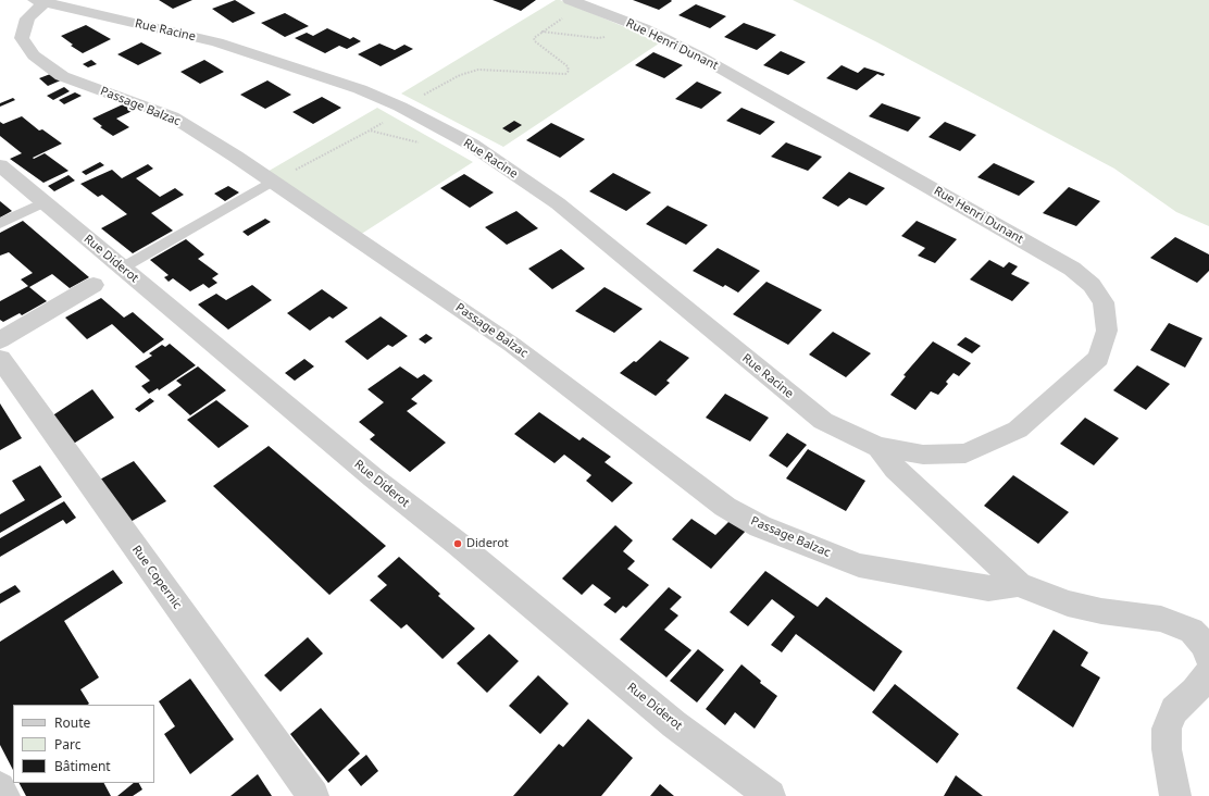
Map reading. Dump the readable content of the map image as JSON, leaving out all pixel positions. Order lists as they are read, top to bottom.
{
  "streets": {
    "street": [
      "Rue Racine",
      "Rue Henri Dunant",
      "Passage Balzac",
      "Rue Diderot",
      "Rue Copernic"
    ]
  },
  "crossings": [
    ["Rue Racine", "Rue Henri Dunant"],
    ["Rue Racine", "Passage Balzac"],
    ["Rue Henri Dunant", "Passage Balzac"]
  ],
  "places": ["Diderot"],
  "legend": ["Route", "Parc", "Bâtiment"]
}
